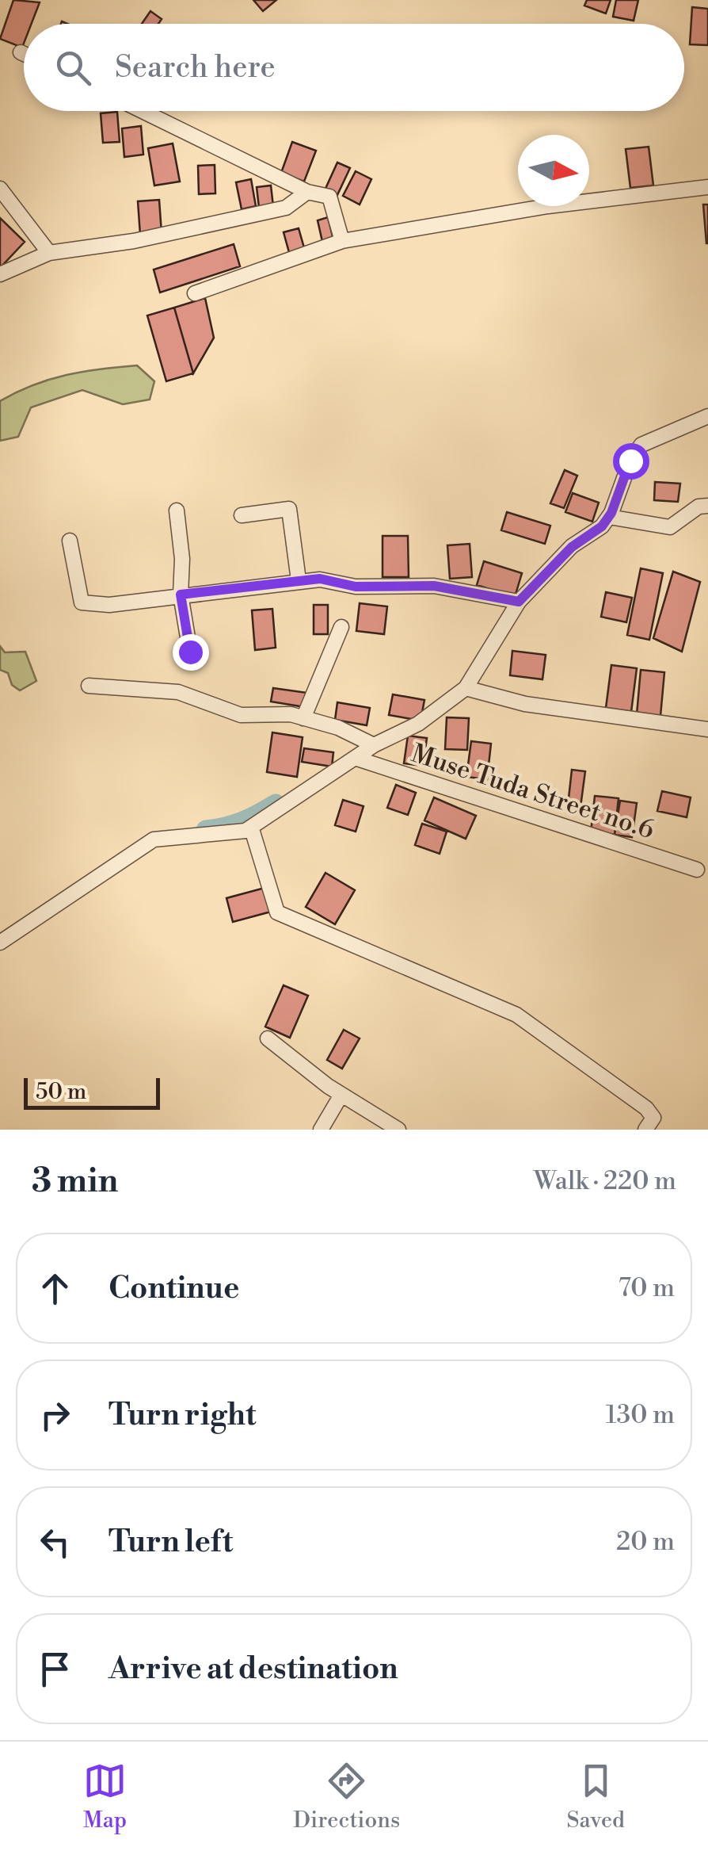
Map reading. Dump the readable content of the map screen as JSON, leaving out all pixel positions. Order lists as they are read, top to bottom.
{
  "streets": {
    "street": ["Muse Tuda Street no.6"]
  },
  "scale_bar": "50 m",
  "north": "right",
  "page": {
    "search": "Search here",
    "scale": "50 m",
    "heading": ["3 min", "Walk · 220 m"],
    "list": [
      ["Continue", "70 m"],
      ["Turn right", "130 m"],
      ["Turn left", "20 m"],
      "Arrive at destination"
    ],
    "nav": ["Map", "Directions", "Saved"]
  }
}
